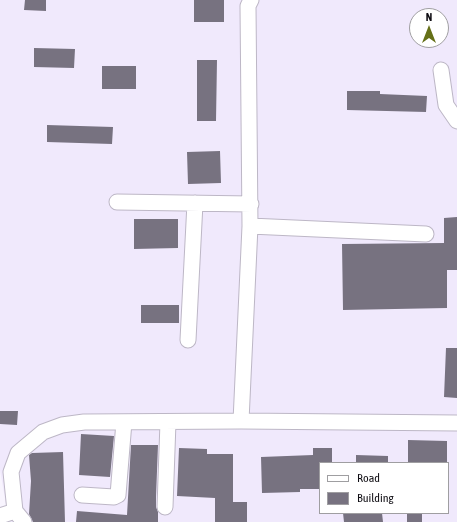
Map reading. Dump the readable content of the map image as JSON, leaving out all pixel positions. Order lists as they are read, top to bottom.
{
  "legend": ["Road", "Building"],
  "north": "top"
}
